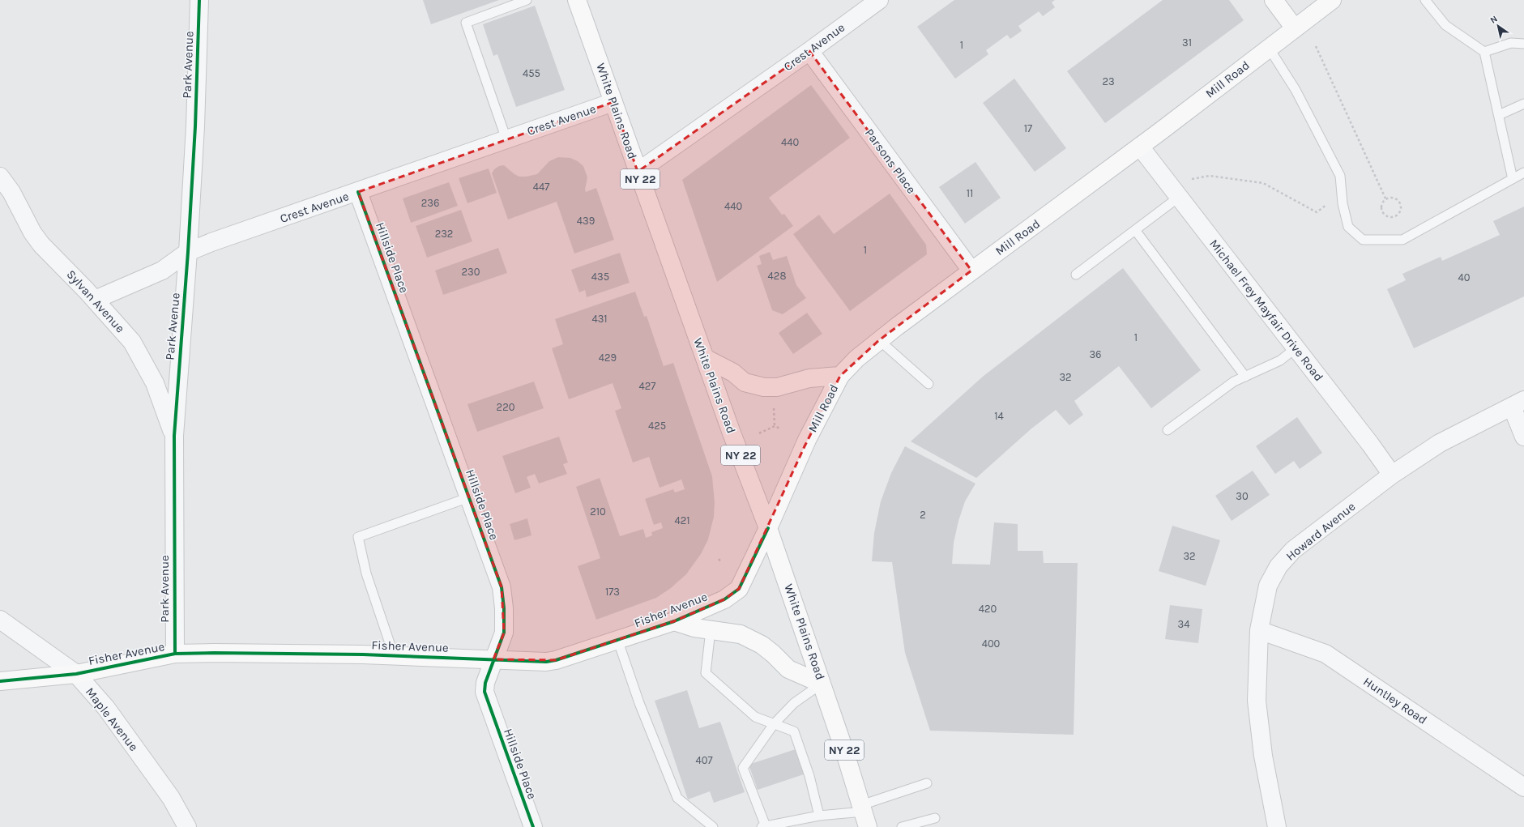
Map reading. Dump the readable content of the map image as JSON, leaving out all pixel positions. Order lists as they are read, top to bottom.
{
  "streets": {
    "main road": [
      "Mill Road",
      "White Plains Road",
      "NY 22",
      "Fisher Avenue"
    ],
    "street": [
      "Crest Avenue",
      "Park Avenue",
      "Parsons Place",
      "Hillside Place",
      "Sylvan Avenue",
      "Michael Frey Mayfair Drive Road",
      "Howard Avenue",
      "Huntley Road",
      "Maple Avenue"
    ]
  },
  "crossings": [
    ["Crest Avenue", "Park Avenue"],
    ["Crest Avenue", "White Plains Road"],
    ["Crest Avenue", "Parsons Place"],
    ["Crest Avenue", "Hillside Place"],
    ["Crest Avenue", "Sylvan Avenue"],
    ["Park Avenue", "Sylvan Avenue"],
    ["Park Avenue", "Fisher Avenue"],
    ["Mill Road", "White Plains Road"],
    ["Mill Road", "Parsons Place"],
    ["Mill Road", "Michael Frey Mayfair Drive Road"],
    ["Mill Road", "Fisher Avenue"],
    ["White Plains Road", "Fisher Avenue"],
    ["Hillside Place", "Fisher Avenue"],
    ["Michael Frey Mayfair Drive Road", "Howard Avenue"],
    ["Howard Avenue", "Huntley Road"],
    ["Fisher Avenue", "Maple Avenue"]
  ],
  "house_numbers": [
    "31",
    "1",
    "455",
    "23",
    "17",
    "440",
    "447",
    "11",
    "236",
    "440",
    "439",
    "232",
    "1",
    "230",
    "428",
    "435",
    "40",
    "431",
    "1",
    "36",
    "429",
    "32",
    "427",
    "220",
    "14",
    "425",
    "30",
    "210",
    "2",
    "421",
    "32",
    "173",
    "420",
    "34",
    "400",
    "407"
  ],
  "north": "top left"
}
